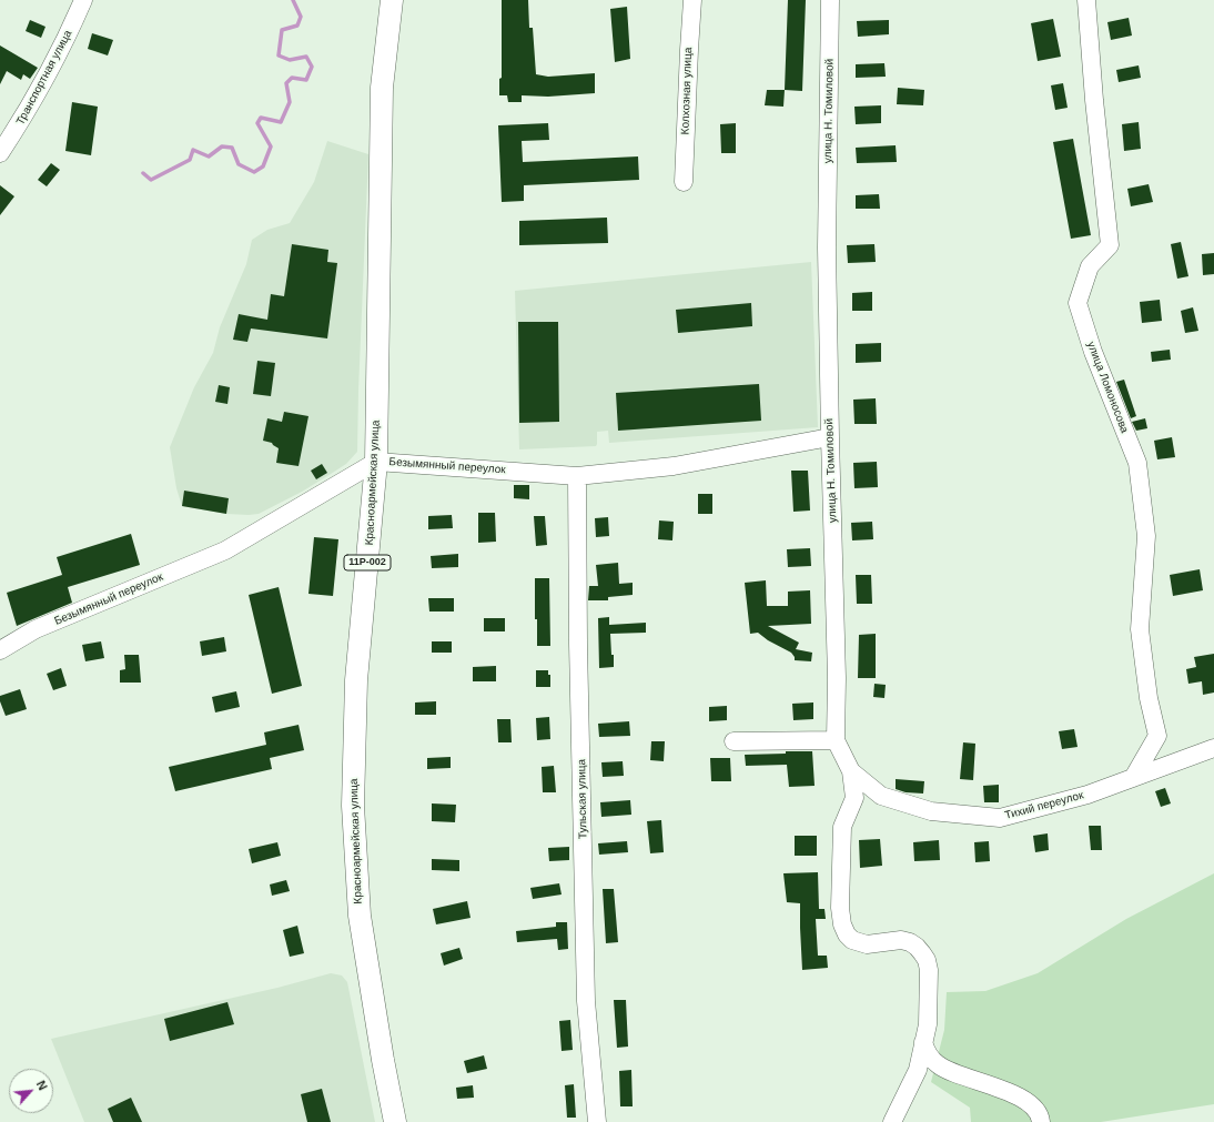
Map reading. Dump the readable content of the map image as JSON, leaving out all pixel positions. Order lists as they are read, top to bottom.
{
  "streets": {
    "main road": ["Красноармейская улица", "11Р-002"],
    "street": [
      "Транспортная улица",
      "Колхозная улица",
      "улица Н. Томиловой",
      "улица Ломоносова",
      "Безымянный переулок",
      "Тульская улица",
      "Тихий переулок"
    ]
  },
  "crossings": [
    ["улица Н. Томиловой", "Безымянный переулок"],
    ["улица Н. Томиловой", "Тихий переулок"],
    ["улица Ломоносова", "Тихий переулок"],
    ["Безымянный переулок", "Красноармейская улица"],
    ["Безымянный переулок", "Тульская улица"]
  ],
  "north": "top right"
}
